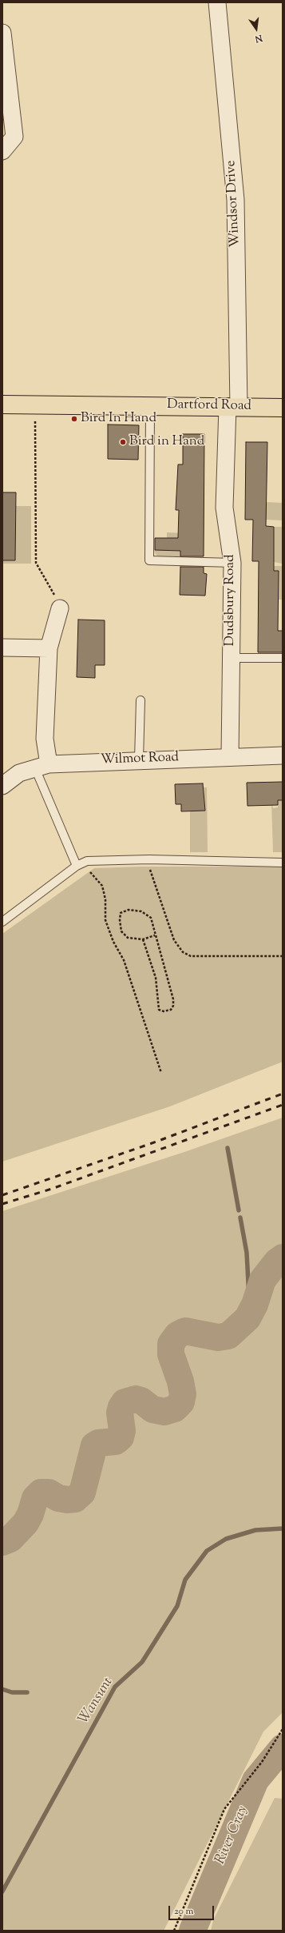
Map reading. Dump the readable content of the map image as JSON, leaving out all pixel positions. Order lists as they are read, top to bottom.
{
  "streets": {
    "main road": ["Dartford Road"],
    "street": ["Windsor Drive", "Dudsbury Road", "Wilmot Road"]
  },
  "crossings": [
    ["Windsor Drive", "Dartford Road"],
    ["Windsor Drive", "Dudsbury Road"],
    ["Dartford Road", "Dudsbury Road"],
    ["Dudsbury Road", "Wilmot Road"]
  ],
  "water": ["Wansunt", "River Cray"],
  "places": ["Bird In Hand", "Bird in Hand"],
  "scale_bar": "20 m",
  "north": "bottom"
}
